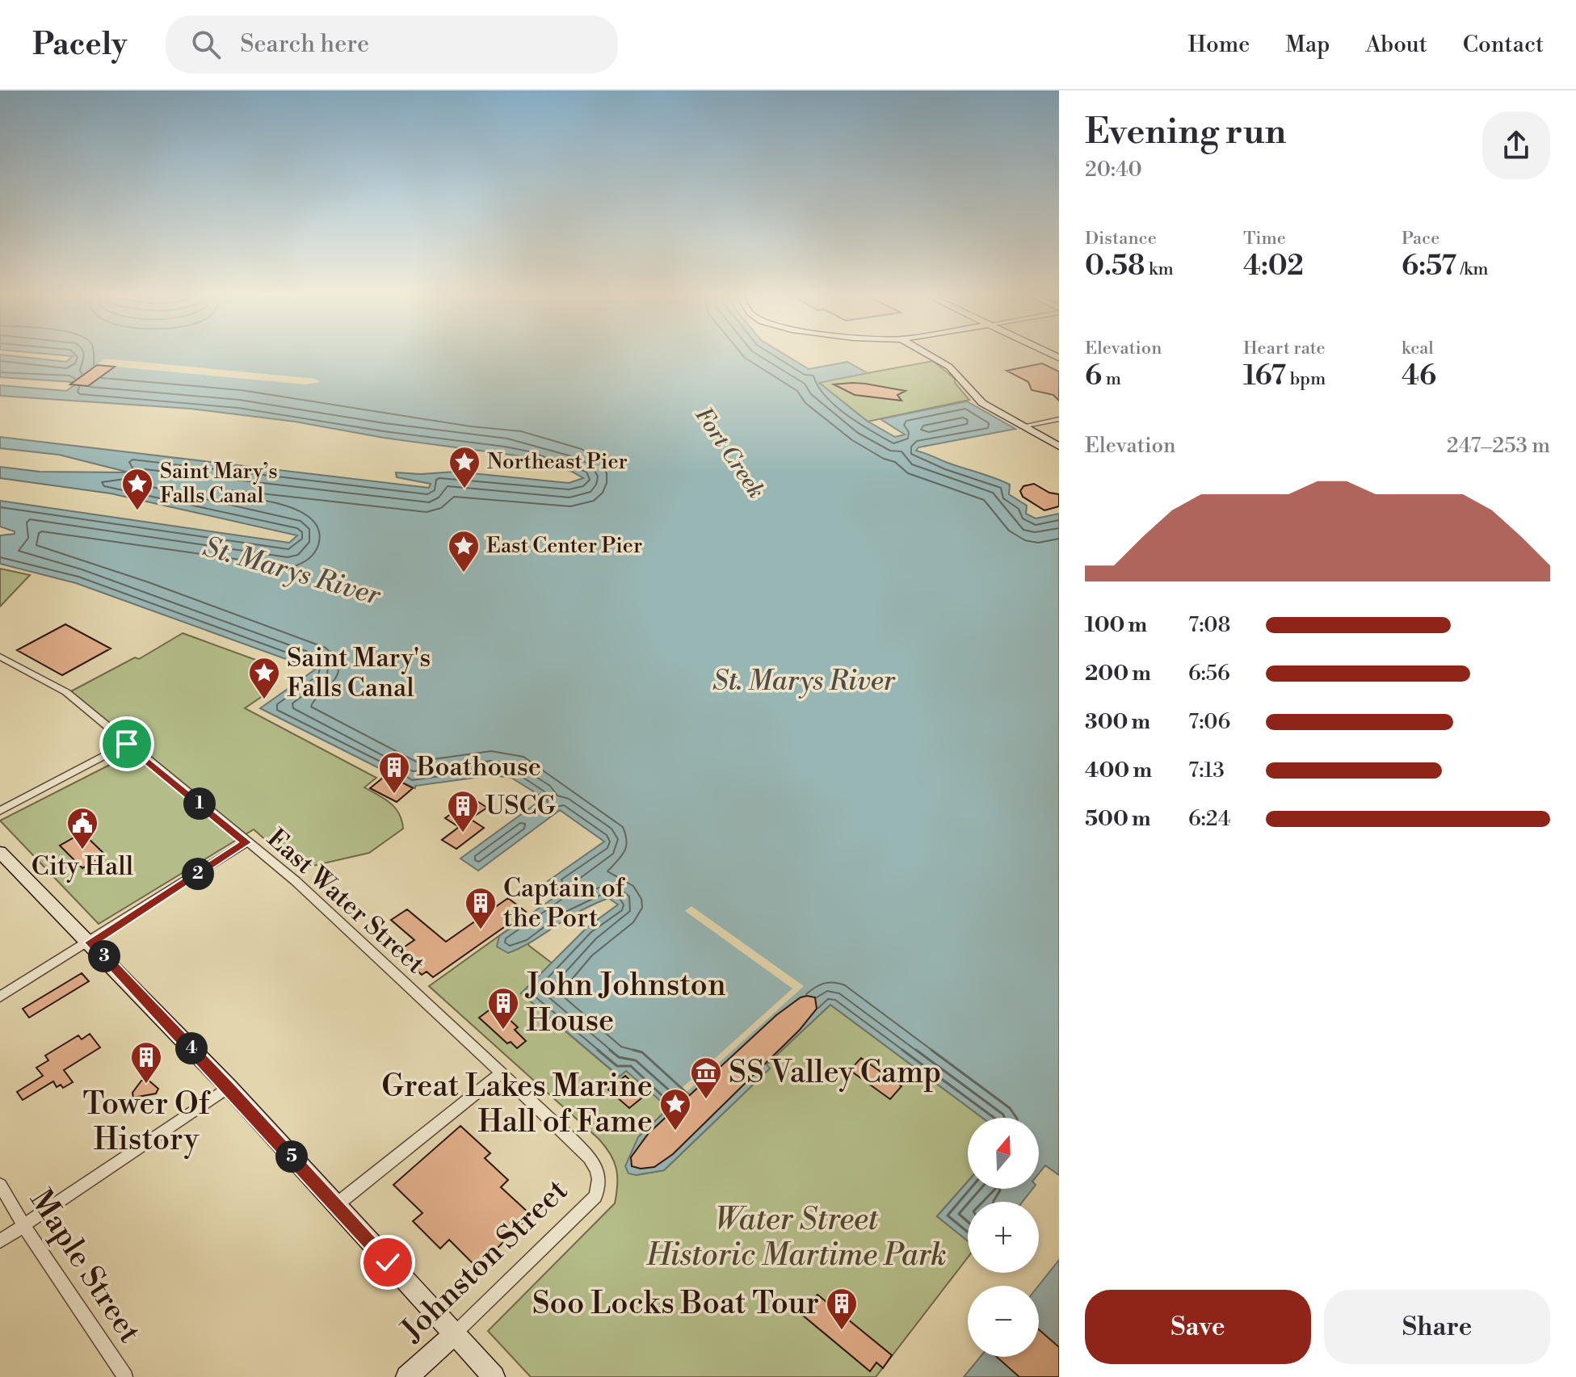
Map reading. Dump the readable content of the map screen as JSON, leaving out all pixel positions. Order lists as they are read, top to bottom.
{
  "streets": {
    "street": ["East Water Street", "Johnston Street", "Maple Street"]
  },
  "crossings": [
    ["East Water Street", "Johnston Street"]
  ],
  "water": ["Fort Creek", "St. Marys River"],
  "parks": ["Water Street Historic Martime Park"],
  "places": {
    "place": [
      "Northeast Pier",
      "Saint Mary’s Falls Canal",
      "East Center Pier",
      "Saint Mary's Falls Canal",
      "Great Lakes Marine Hall of Fame"
    ],
    "building": [
      "Boathouse",
      "USCG",
      "Captain of the Port",
      "John Johnston House",
      "Tower Of History",
      "Soo Locks Boat Tour"
    ],
    "public building": ["City Hall"],
    "museum": ["SS Valley Camp"]
  },
  "north": "top",
  "page": {
    "header": "Pacely",
    "search": "Search here",
    "nav": [
      "Home",
      "Map",
      "About",
      "Contact"
    ],
    "heading": ["Evening run", "20:40"],
    "stats": [
      ["Distance", "0.58 km"],
      ["Time", "4:02"],
      ["Pace", "6:57 /km"],
      ["Elevation", "6 m"],
      ["Heart rate", "167 bpm"],
      ["kcal", "46"]
    ],
    "chart": ["Elevation", "247–253 m"],
    "list": [
      {
        "name": "100 m",
        "note": "7:08"
      },
      {
        "name": "200 m",
        "note": "6:56"
      },
      {
        "name": "300 m",
        "note": "7:06"
      },
      {
        "name": "400 m",
        "note": "7:13"
      },
      {
        "name": "500 m",
        "note": "6:24"
      }
    ],
    "pins": [
      "1",
      "2",
      "3",
      "4",
      "5"
    ],
    "map_buttons": ["+", "−"],
    "buttons": ["Save", "Share"]
  }
}
